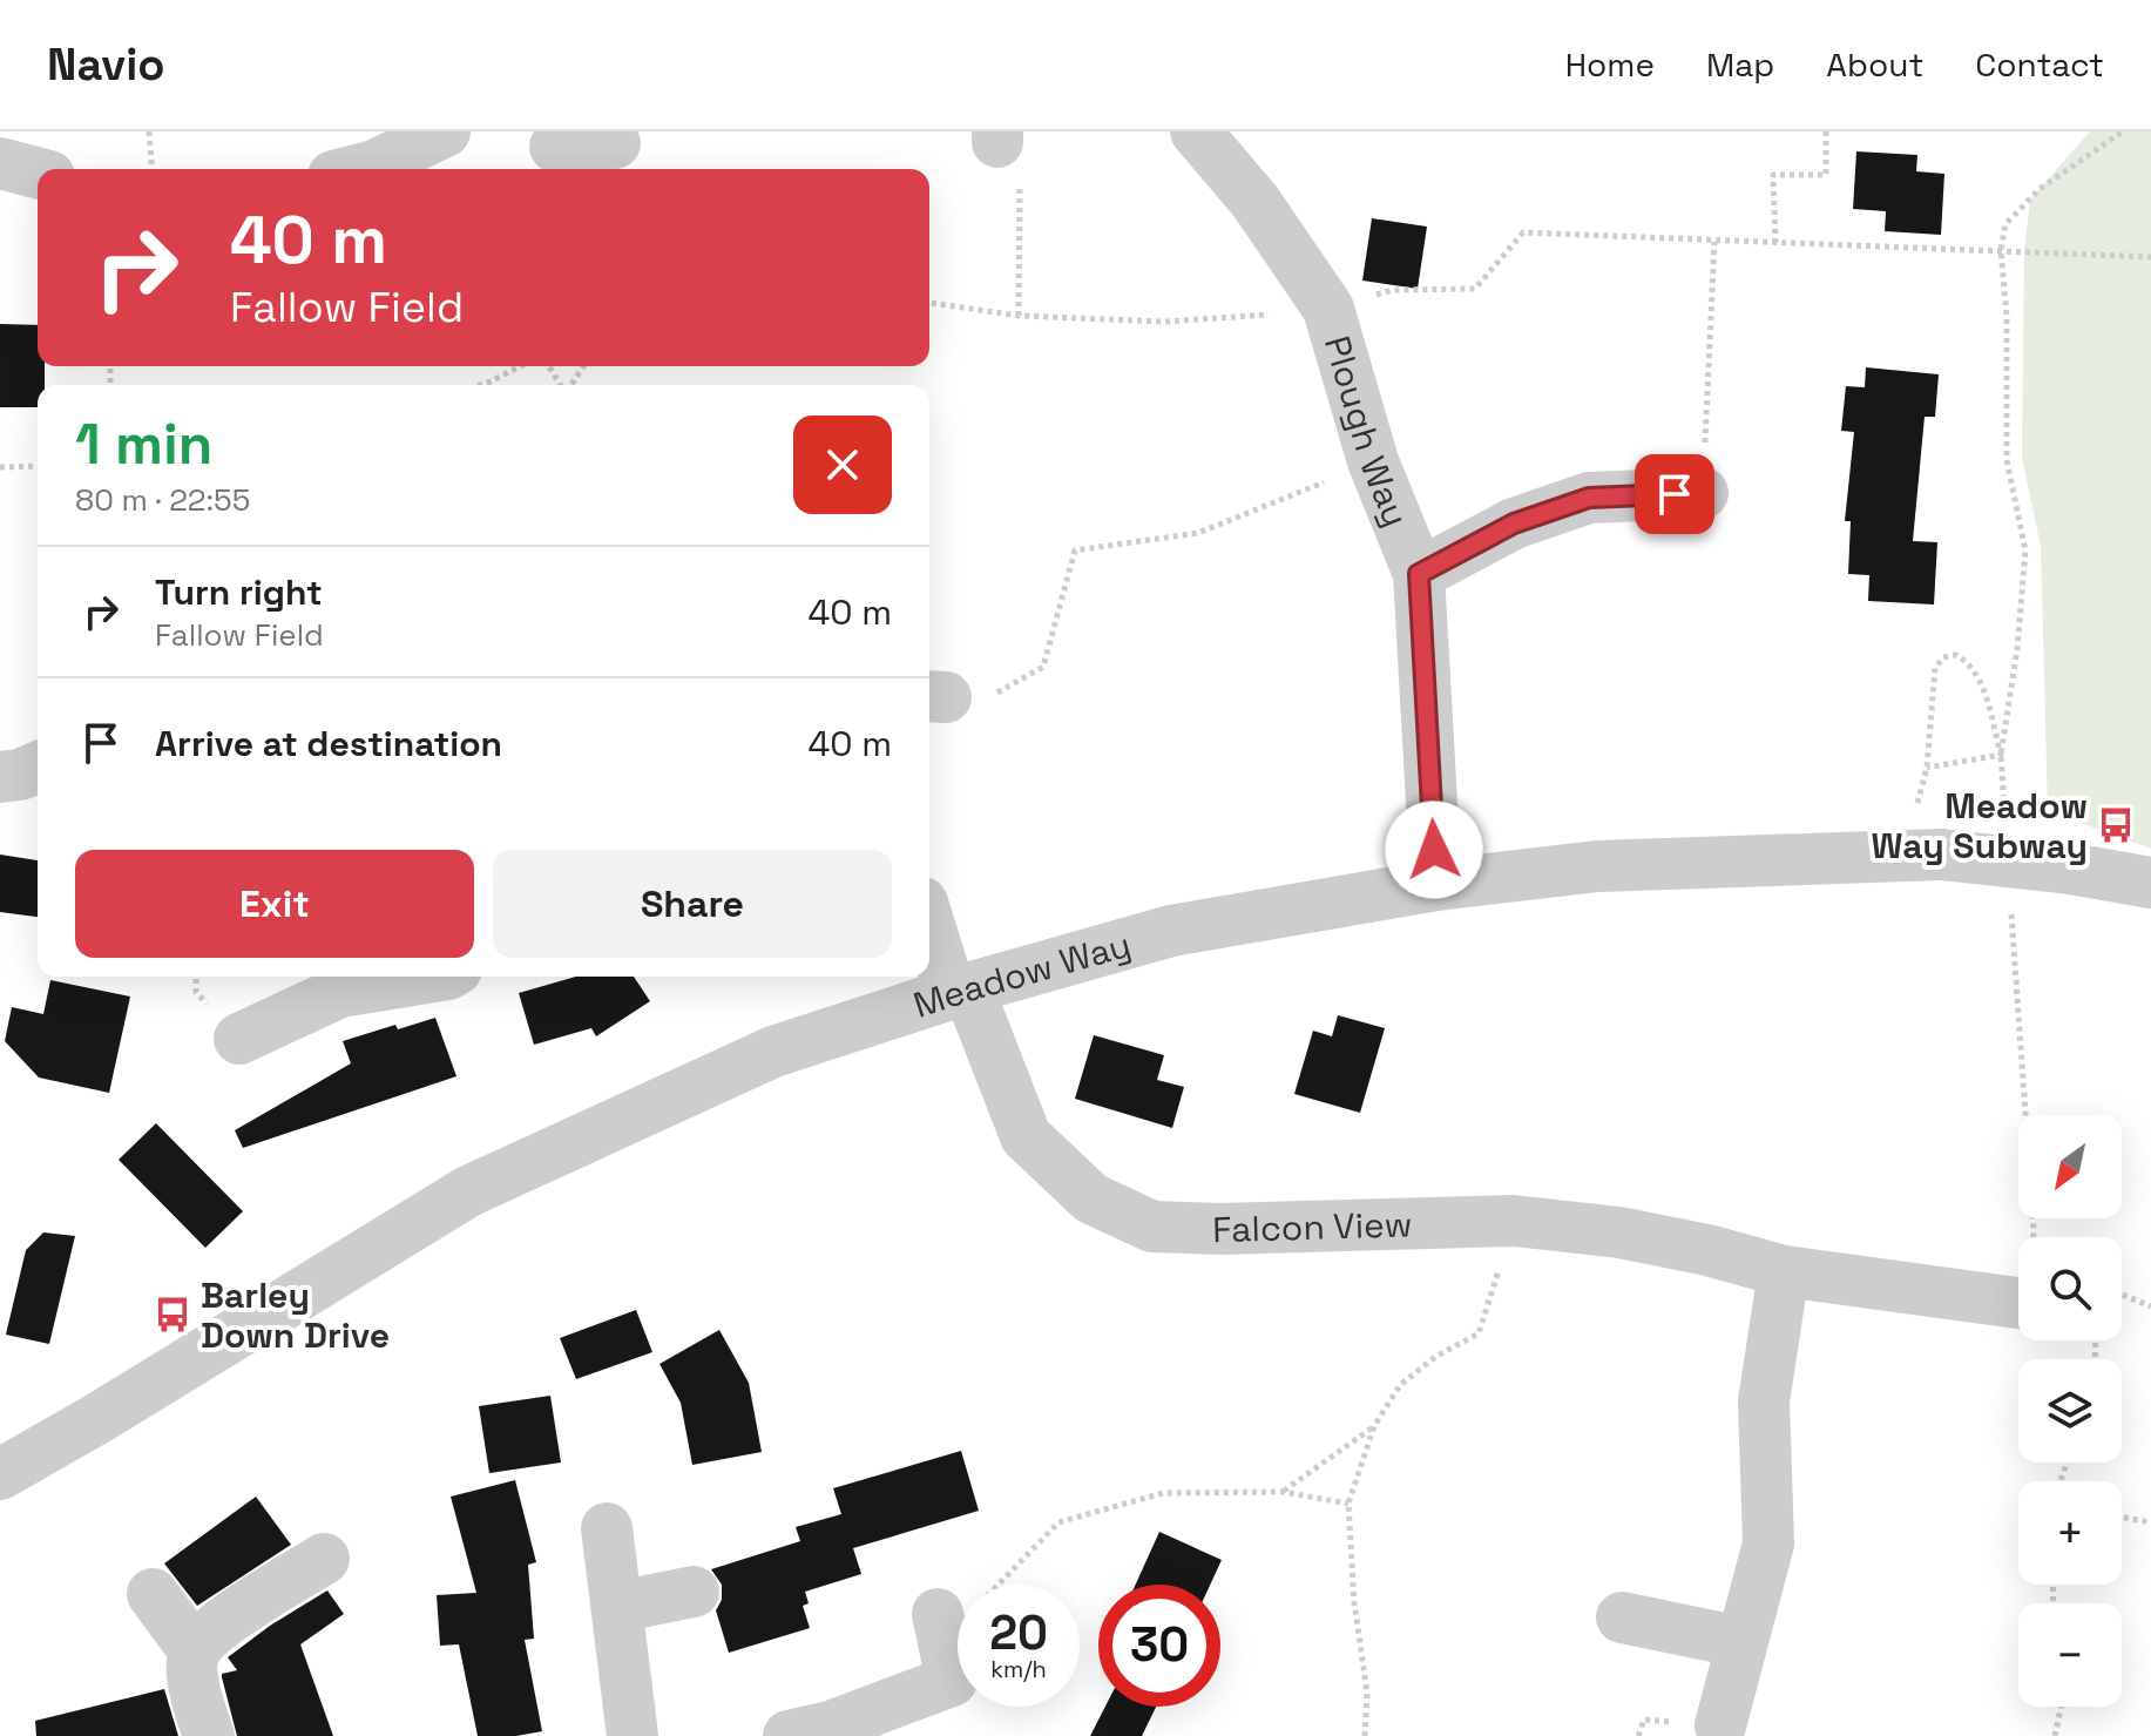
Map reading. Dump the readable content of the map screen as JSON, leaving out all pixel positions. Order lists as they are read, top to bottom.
{
  "streets": {
    "street": ["Plough Way", "Meadow Way", "Falcon View"]
  },
  "crossings": [
    ["Plough Way", "Meadow Way"],
    ["Meadow Way", "Falcon View"]
  ],
  "places": {
    "bus stop": ["Meadow Way Subway", "Barley Down Drive"]
  },
  "north": "bottom left",
  "page": {
    "header": "Navio",
    "nav": [
      "Home",
      "Map",
      "About",
      "Contact"
    ],
    "turn": ["40 m", "Fallow Field"],
    "heading": ["1 min", "80 m · 22:55"],
    "list": [
      {
        "name": "Turn right",
        "note": "Fallow Field",
        "value": "40 m"
      },
      {
        "name": "Arrive at destination",
        "value": "40 m"
      }
    ],
    "buttons": ["Exit", "Share"],
    "map_buttons": ["+", "−"],
    "speed": "20 km/h",
    "limit": "30"
  }
}
